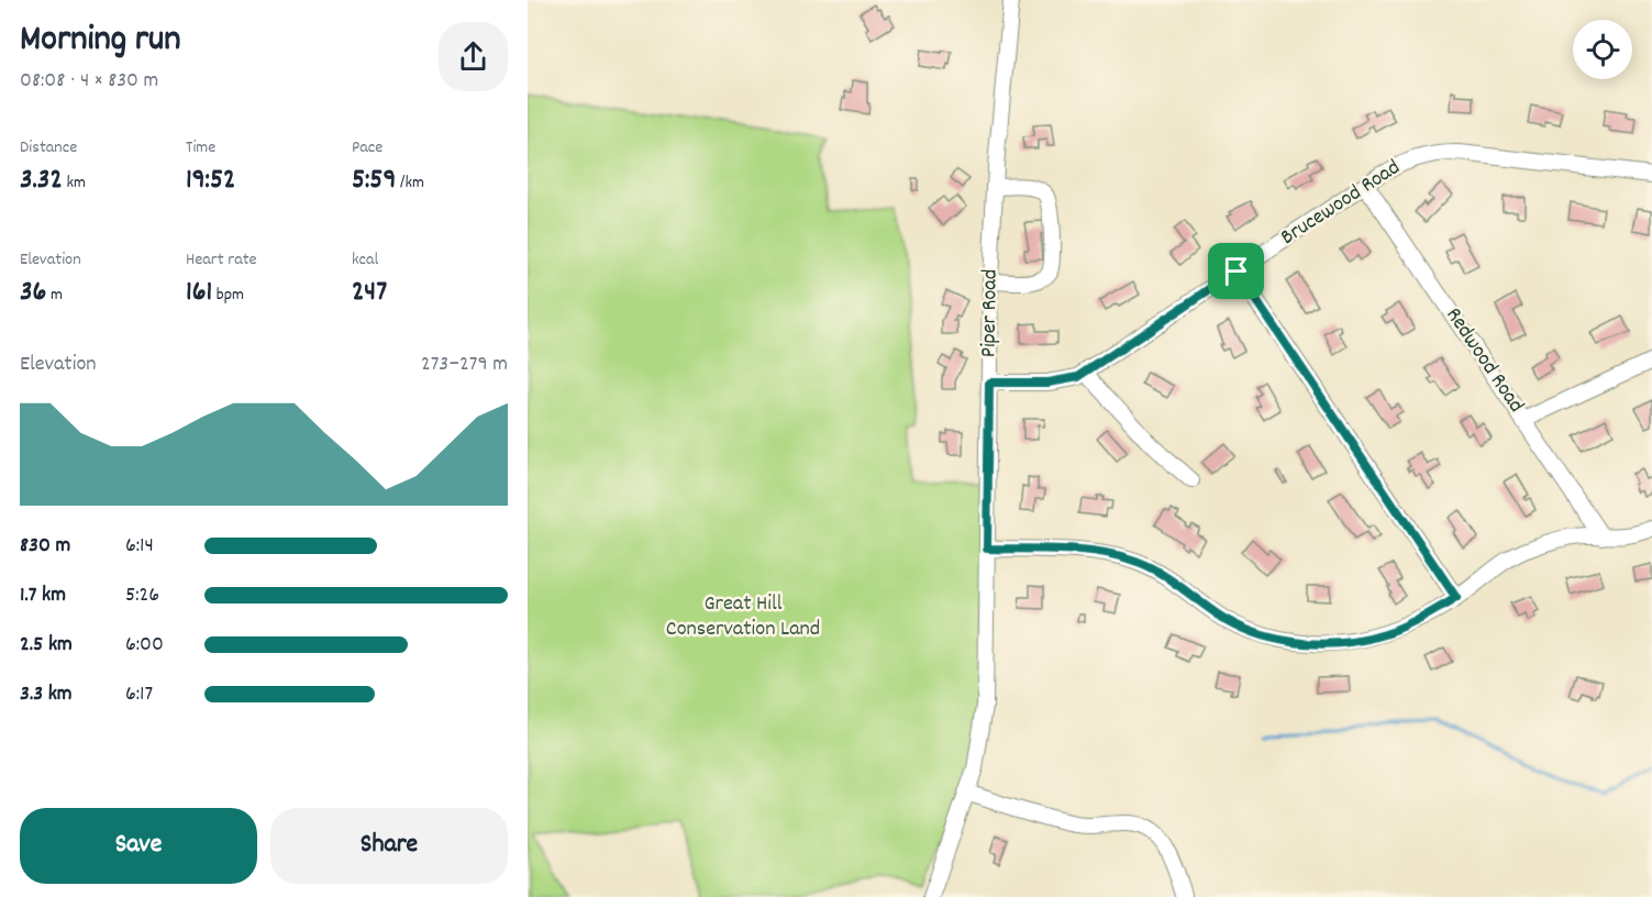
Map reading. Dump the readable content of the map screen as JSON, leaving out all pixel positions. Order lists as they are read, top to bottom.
{
  "streets": {
    "street": ["Brucewood Road", "Piper Road", "Redwood Road"]
  },
  "crossings": [
    ["Brucewood Road", "Piper Road"],
    ["Brucewood Road", "Redwood Road"]
  ],
  "parks": ["Great Hill Conservation Land"],
  "page": {
    "heading": ["Morning run", "08:08 · 4 × 830 m"],
    "stats": [
      ["Distance", "3.32 km"],
      ["Time", "19:52"],
      ["Pace", "5:59 /km"],
      ["Elevation", "36 m"],
      ["Heart rate", "161 bpm"],
      ["kcal", "247"]
    ],
    "chart": ["Elevation", "273–279 m"],
    "list": [
      {
        "name": "830 m",
        "note": "6:14"
      },
      {
        "name": "1.7 km",
        "note": "5:26"
      },
      {
        "name": "2.5 km",
        "note": "6:00"
      },
      {
        "name": "3.3 km",
        "note": "6:17"
      }
    ],
    "buttons": ["Save", "Share"]
  }
}
